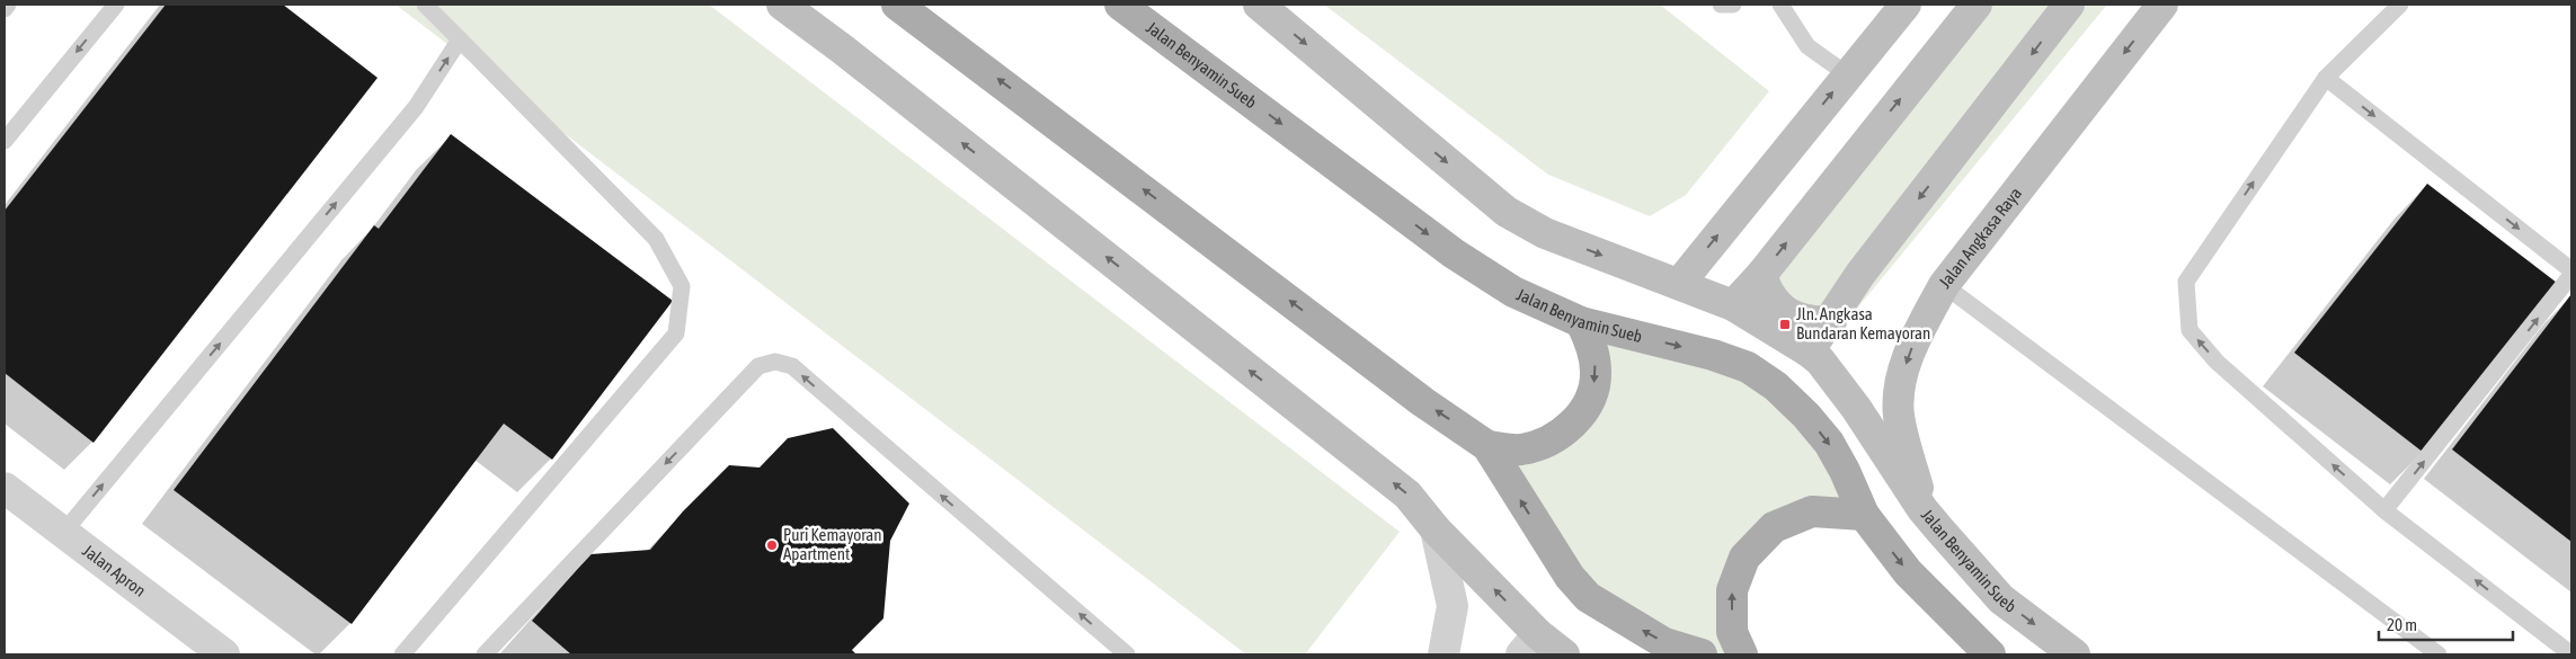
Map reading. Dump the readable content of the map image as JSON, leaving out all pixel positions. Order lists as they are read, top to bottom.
{
  "streets": {
    "main road": ["Jalan Benyamin Sueb", "Jalan Angkasa Raya"],
    "street": ["Jalan Apron"]
  },
  "crossings": [
    ["Jalan Benyamin Sueb", "Jalan Angkasa Raya"]
  ],
  "places": {
    "transit": ["Jln. Angkasa Bundaran Kemayoran"],
    "other": ["Puri Kemayoran Apartment"]
  },
  "scale_bar": "20 m"
}
